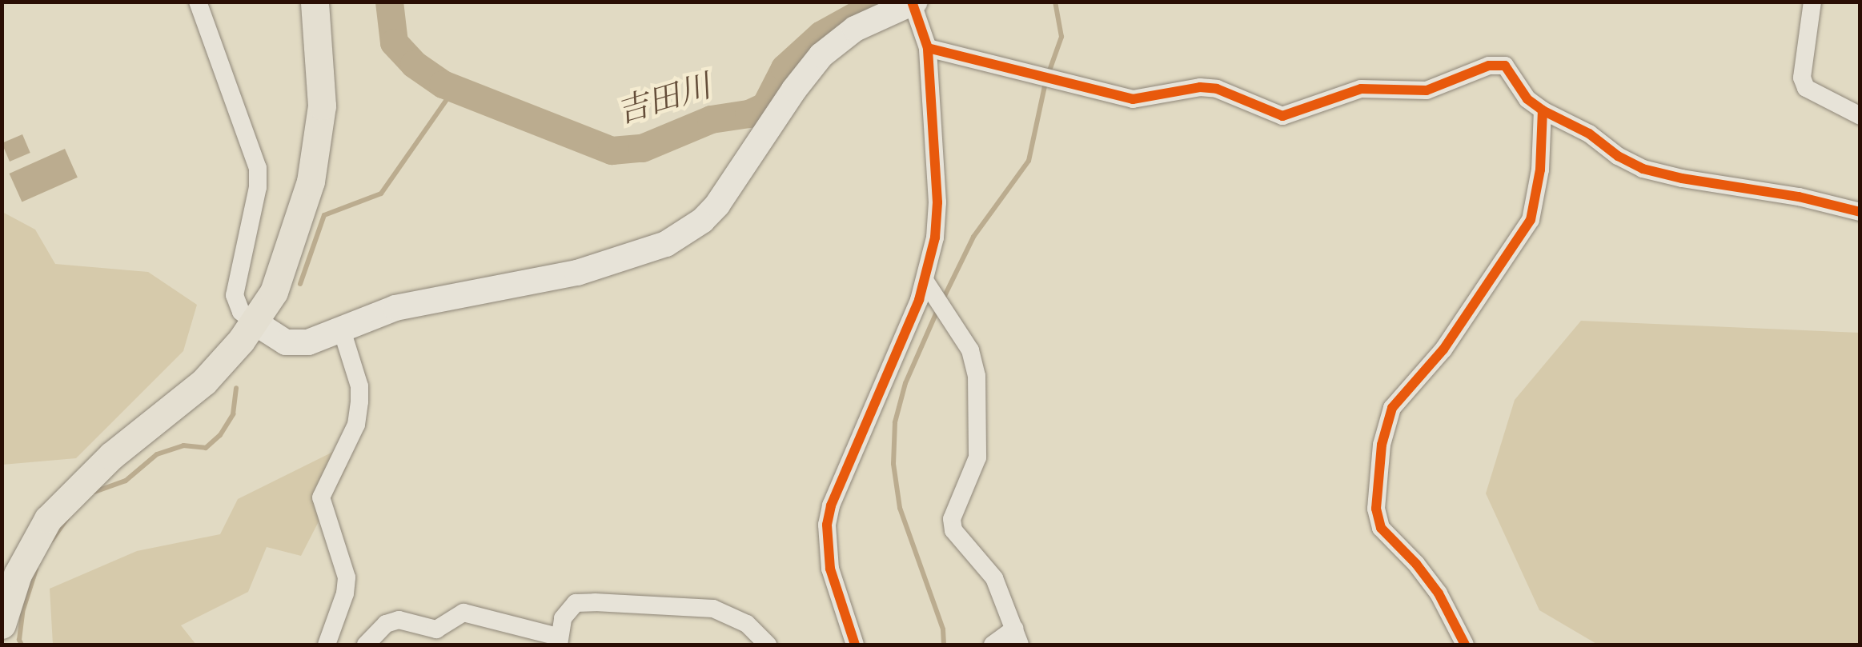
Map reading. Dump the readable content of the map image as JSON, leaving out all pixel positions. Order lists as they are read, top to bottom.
{
  "water": ["吉田川"]
}
